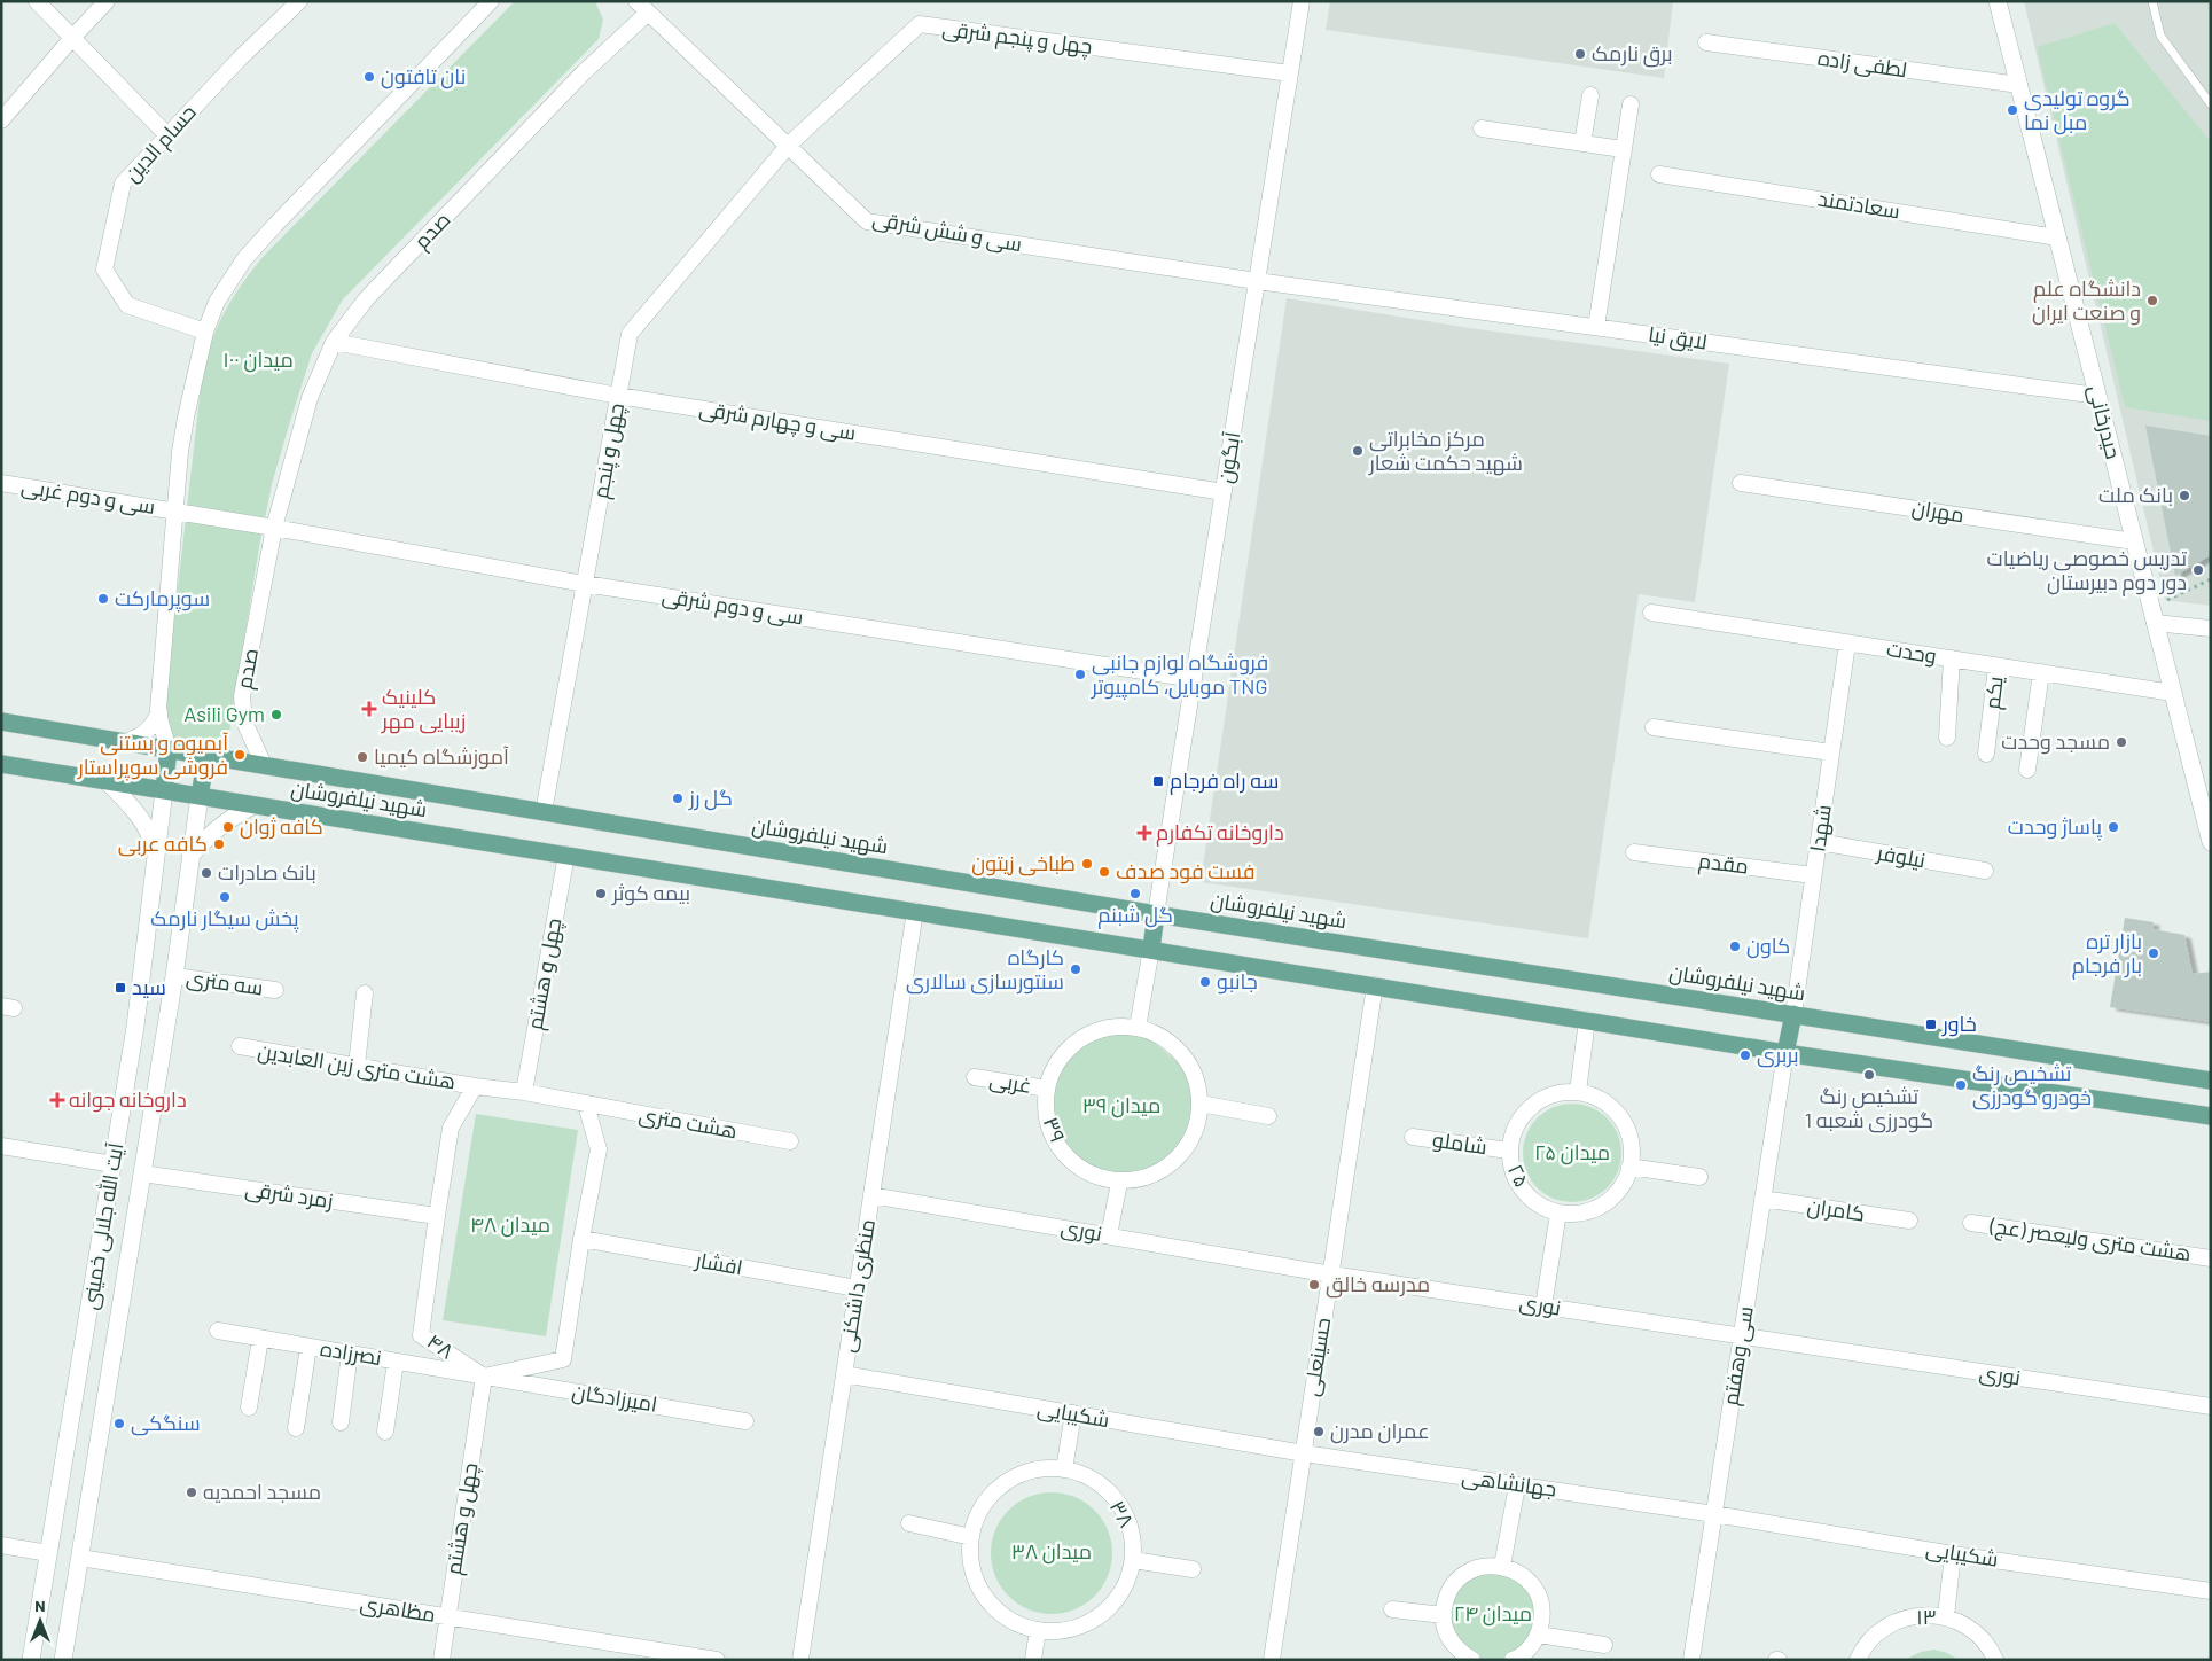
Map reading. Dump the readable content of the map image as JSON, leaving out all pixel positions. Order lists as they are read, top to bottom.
{
  "streets": {
    "main road": ["حیدرخانی", "شهید نیلفروشان", "آيت الله جلالى خمينى"],
    "street": [
      "چهل و ‍پنجم شرقی",
      "لطفی زاده",
      "حسام الدین",
      "سعادتمند",
      "صدم",
      "سی و شش شرقی",
      "لایق نیا",
      "سی و چهارم شرقی",
      "چهل و پنجم",
      "آبگون",
      "سی و دوم غربی",
      "مهران",
      "سی و دوم شرقی",
      "وحدت",
      "یکم",
      "شهدا",
      "نیلوفر",
      "مقدم",
      "چهل و هشتم",
      "سه متری",
      "هشت متری زین العابدین",
      "غربی",
      "هشت متری",
      "۳۹",
      "شاملو",
      "۲۵",
      "زمرد شرقی",
      "کامران",
      "نوری",
      "هشت متری ولیعصر (عج)",
      "افشار",
      "منظری داشکنی",
      "۴۸",
      "نصرزاده",
      "سی وهفتم",
      "حسینعلی",
      "امیرزادگان",
      "شکیبایی",
      "جهانشاهی",
      "۳۸",
      "مظاهری",
      "۱۳"
    ]
  },
  "crossings": [
    ["چهل و ‍پنجم شرقی", "سی و شش شرقی"],
    ["چهل و ‍پنجم شرقی", "چهل و پنجم"],
    ["چهل و ‍پنجم شرقی", "آبگون"],
    ["لطفی زاده", "حیدرخانی"],
    ["سعادتمند", "حیدرخانی"],
    ["صدم", "سی و شش شرقی"],
    ["صدم", "سی و چهارم شرقی"],
    ["صدم", "سی و دوم شرقی"],
    ["صدم", "شهید نیلفروشان"],
    ["سی و شش شرقی", "لایق نیا"],
    ["سی و شش شرقی", "چهل و پنجم"],
    ["سی و شش شرقی", "آبگون"],
    ["لایق نیا", "حیدرخانی"],
    ["لایق نیا", "آبگون"],
    ["سی و چهارم شرقی", "چهل و پنجم"],
    ["سی و چهارم شرقی", "آبگون"],
    ["حیدرخانی", "مهران"],
    ["حیدرخانی", "وحدت"],
    ["چهل و پنجم", "سی و دوم شرقی"],
    ["چهل و پنجم", "شهید نیلفروشان"],
    ["آبگون", "سی و دوم شرقی"],
    ["آبگون", "شهید نیلفروشان"],
    ["وحدت", "یکم"],
    ["وحدت", "شهدا"],
    ["شهید نیلفروشان", "شهدا"],
    ["شهید نیلفروشان", "چهل و هشتم"],
    ["شهید نیلفروشان", "آيت الله جلالى خمينى"],
    ["شهید نیلفروشان", "منظری داشکنی"],
    ["شهید نیلفروشان", "سی وهفتم"],
    ["شهید نیلفروشان", "حسینعلی"],
    ["شهدا", "نیلوفر"],
    ["شهدا", "مقدم"],
    ["چهل و هشتم", "۴۸"],
    ["چهل و هشتم", "نصرزاده"],
    ["چهل و هشتم", "امیرزادگان"],
    ["چهل و هشتم", "مظاهری"],
    ["سه متری", "آيت الله جلالى خمينى"],
    ["هشت متری زین العابدین", "۴۸"],
    ["غربی", "۳۹"],
    ["شاملو", "۲۵"],
    ["زمرد شرقی", "آيت الله جلالى خمينى"],
    ["زمرد شرقی", "۴۸"],
    ["کامران", "سی وهفتم"],
    ["آيت الله جلالى خمينى", "مظاهری"],
    ["نوری", "منظری داشکنی"],
    ["نوری", "سی وهفتم"],
    ["نوری", "حسینعلی"],
    ["افشار", "منظری داشکنی"],
    ["منظری داشکنی", "شکیبایی"],
    ["۴۸", "نصرزاده"],
    ["۴۸", "امیرزادگان"],
    ["نصرزاده", "امیرزادگان"],
    ["سی وهفتم", "شکیبایی"],
    ["سی وهفتم", "جهانشاهی"],
    ["حسینعلی", "شکیبایی"],
    ["حسینعلی", "جهانشاهی"],
    ["شکیبایی", "جهانشاهی"]
  ],
  "parks": [
    "میدان ۱۰۰",
    "میدان ۳۹",
    "میدان ۲۵",
    "میدان ۴۸",
    "میدان ۳۸",
    "میدان ۲۴"
  ],
  "places": {
    "other": [
      "برق نارمک",
      "نان تافتون",
      "گروه تولیدی مبل نما",
      "دانشگاه علم و صنعت ایران",
      "مرکز مخابراتی شهید حکمت شعار",
      "بانک ملت",
      "تدریس خصوصی ریاضیات دور دوم‌ دبیرستان",
      "سوپرمارکت",
      "فروشگاه لوازم جانبی موبایل، کامپيوتر TNG",
      "Asili Gym",
      "مسجد وحدت",
      "آبمیوه و بستنی فروشی سوپراستار",
      "آموزشگاه کیمیا",
      "گل رز",
      "کافه ژوان",
      "پاساژ وحدت",
      "کافه عربی",
      "طباخی زیتون",
      "فست فود صدف",
      "بانک صادرات",
      "بیمه کوثر",
      "گل شبنم",
      "پخش سیگار نارمک",
      "کاون",
      "بازار تره بار فرجام",
      "کارگاه سنتورسازی سالاری",
      "جانبو",
      "بربری",
      "تشخیص رنگ گودرزی شعبه 1",
      "تشخیص رنگ خودرو گودرزی",
      "مدرسه خالق",
      "سنگکی",
      "عمران مدرن",
      "مسجد احمدیه"
    ],
    "health": ["کلینیک زیبایی مهر", "داروخانه تکفارم", "داروخانه جوانه"],
    "transit": ["سه راه فرجام", "سید", "خاور"]
  },
  "north": "top"
}
